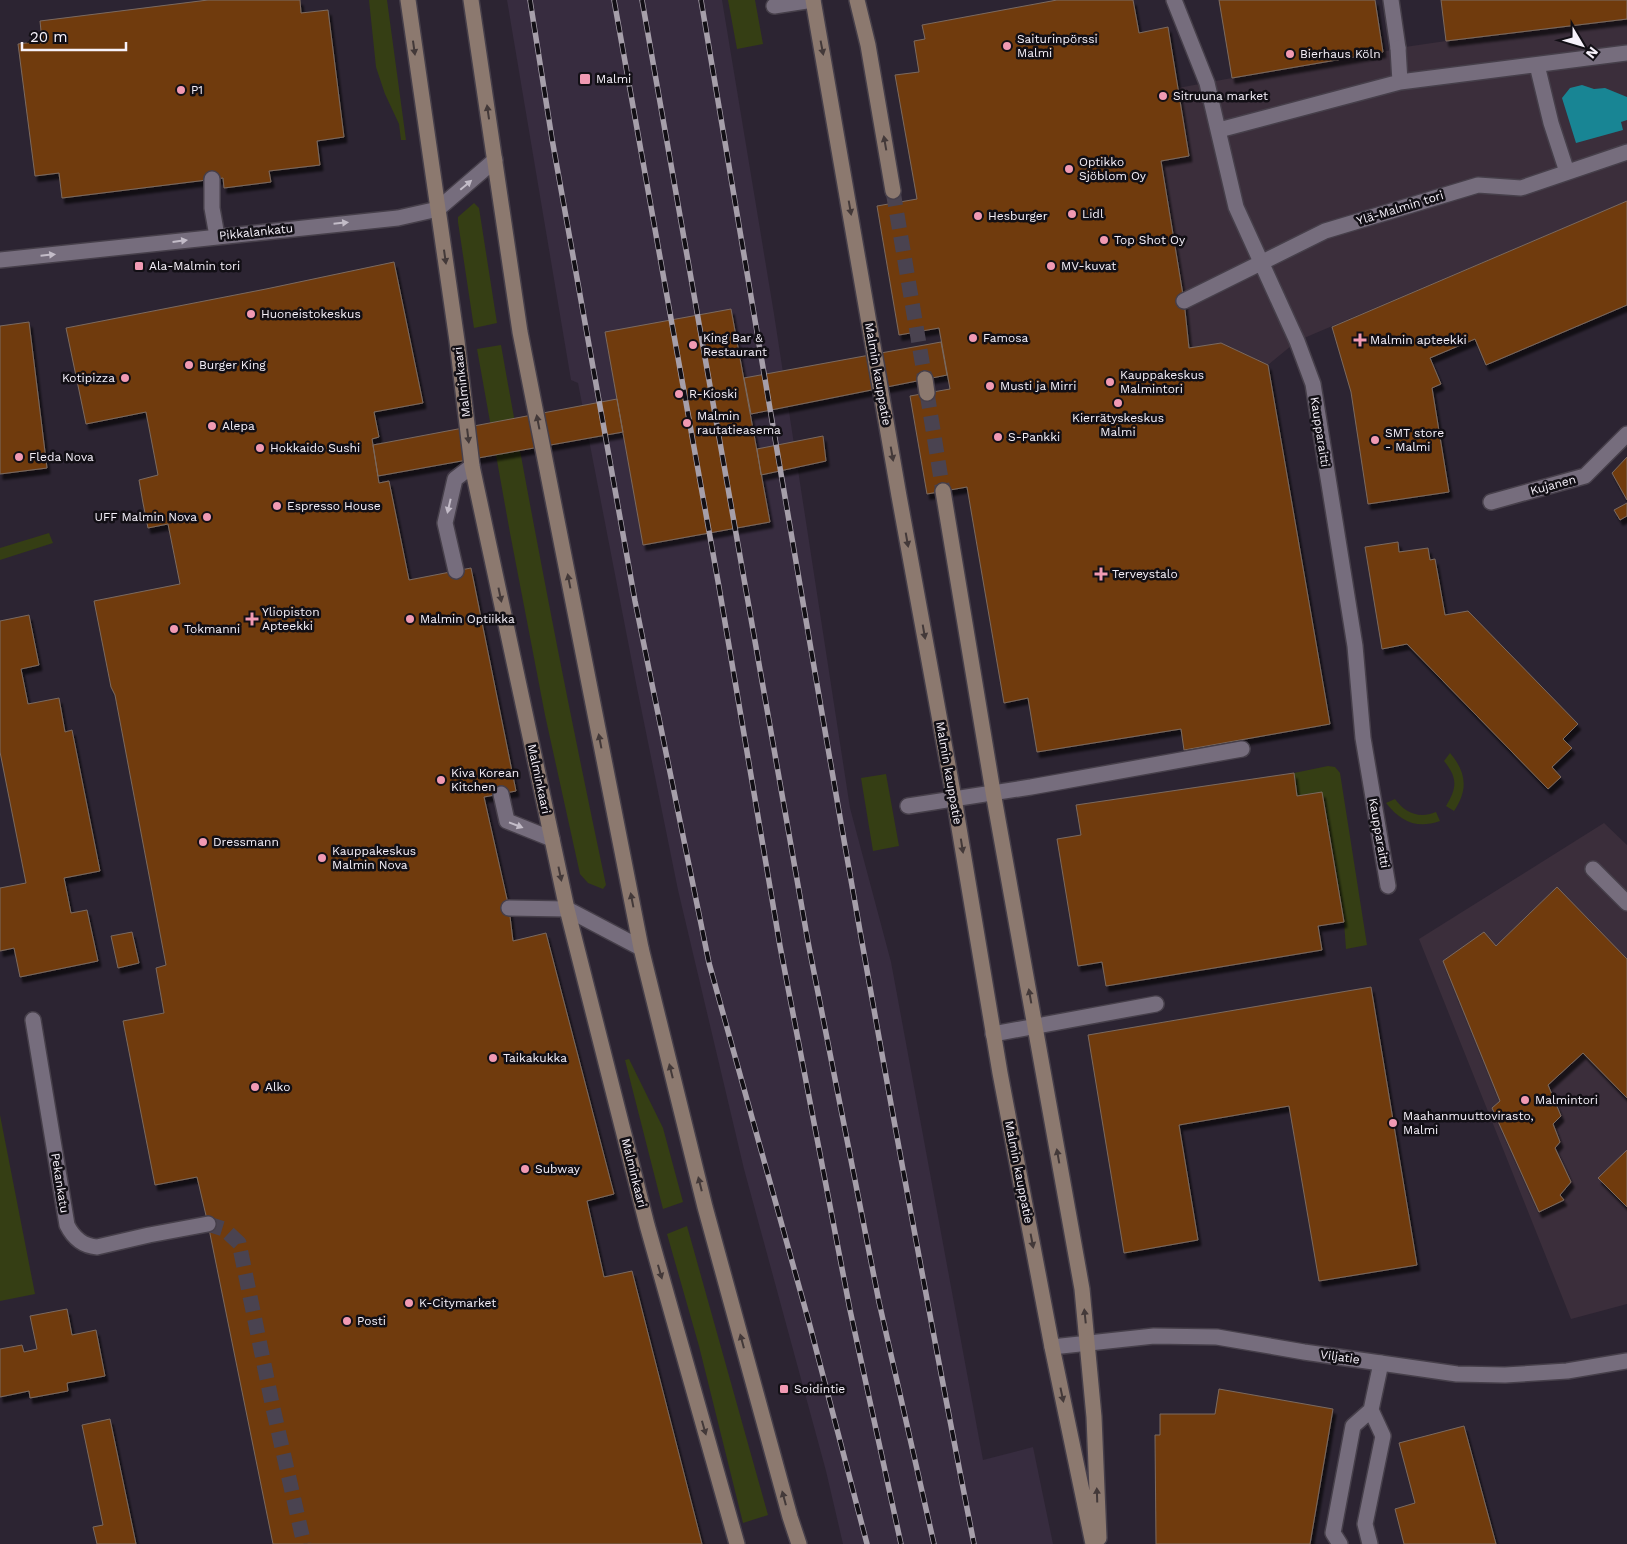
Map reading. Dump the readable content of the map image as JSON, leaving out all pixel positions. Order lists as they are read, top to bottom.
{
  "streets": {
    "main road": ["Malmin kauppatie", "Malminkaari"],
    "street": [
      "Ylä-Malmin tori",
      "Pikkalankatu",
      "Kaupparaitti",
      "Kujanen",
      "Pekankatu",
      "Viljatie"
    ]
  },
  "crossings": [
    ["Ylä-Malmin tori", "Kaupparaitti"],
    ["Pikkalankatu", "Malminkaari"],
    ["Malmin kauppatie", "Viljatie"]
  ],
  "one_way": ["Pikkalankatu"],
  "places": {
    "other": [
      "Saiturinpörssi Malmi",
      "Bierhaus Köln",
      "P1",
      "Sitruuna market",
      "Optikko Sjöblom Oy",
      "Lidl",
      "Hesburger",
      "Top Shot Oy",
      "MV-kuvat",
      "Huoneistokeskus",
      "Famosa",
      "King Bar & Restaurant",
      "Burger King",
      "Kotipizza",
      "Kauppakeskus Malmintori",
      "Musti ja Mirri",
      "R-Kioski",
      "Kierrätyskeskus Malmi",
      "Malmin rautatieasema",
      "Alepa",
      "S-Pankki",
      "SMT store - Malmi",
      "Hokkaido Sushi",
      "Fleda Nova",
      "Espresso House",
      "UFF Malmin Nova",
      "Malmin Optiikka",
      "Tokmanni",
      "Kiva Korean Kitchen",
      "Dressmann",
      "Kauppakeskus Malmin Nova",
      "Taikakukka",
      "Alko",
      "Malmintori",
      "Maahanmuuttovirasto, Malmi",
      "Subway",
      "K-Citymarket",
      "Posti"
    ],
    "transit": ["Malmi", "Ala-Malmin tori", "Soidintie"],
    "health": ["Malmin apteekki", "Terveystalo", "Yliopiston Apteekki"]
  },
  "scale_bar": "20 m",
  "north": "bottom right"
}
